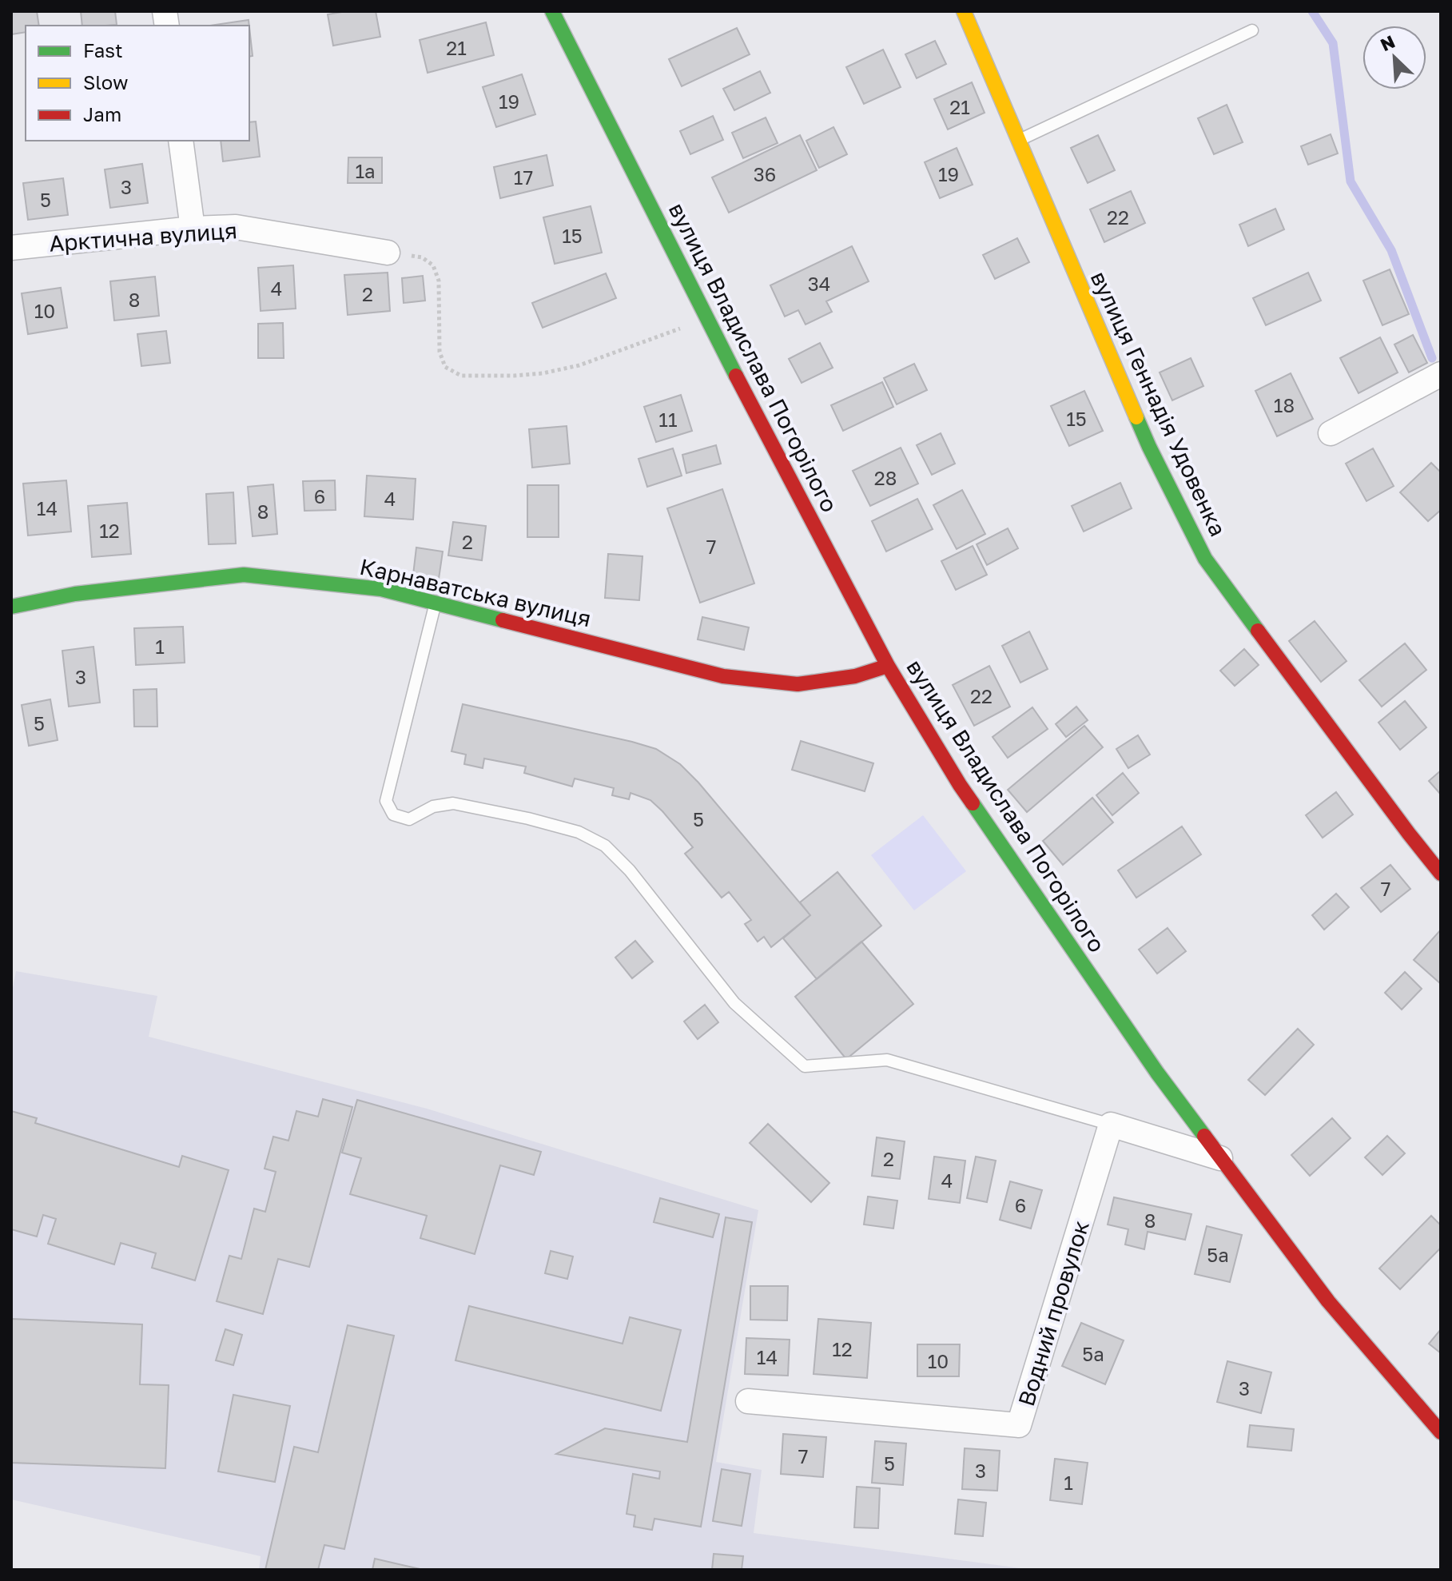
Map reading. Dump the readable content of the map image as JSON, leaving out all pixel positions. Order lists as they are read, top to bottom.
{
  "streets": {
    "street": [
      "Арктична вулиця",
      "вулиця Владислава Погорілого",
      "вулиця Геннадія Удовенка",
      "Карнаватська вулиця",
      "Водний провулок"
    ]
  },
  "crossings": [
    ["вулиця Владислава Погорілого", "Карнаватська вулиця"]
  ],
  "house_numbers": [
    "21",
    "19",
    "21",
    "1а",
    "36",
    "19",
    "17",
    "3",
    "5",
    "22",
    "15",
    "34",
    "4",
    "2",
    "8",
    "10",
    "18",
    "15",
    "11",
    "28",
    "6",
    "4",
    "14",
    "8",
    "12",
    "2",
    "7",
    "1",
    "3",
    "22",
    "5",
    "5",
    "7",
    "2",
    "4",
    "6",
    "8",
    "5а",
    "12",
    "5а",
    "14",
    "10",
    "3",
    "7",
    "5",
    "3",
    "1"
  ],
  "legend": ["Fast", "Slow", "Jam"],
  "north": "top left"
}
